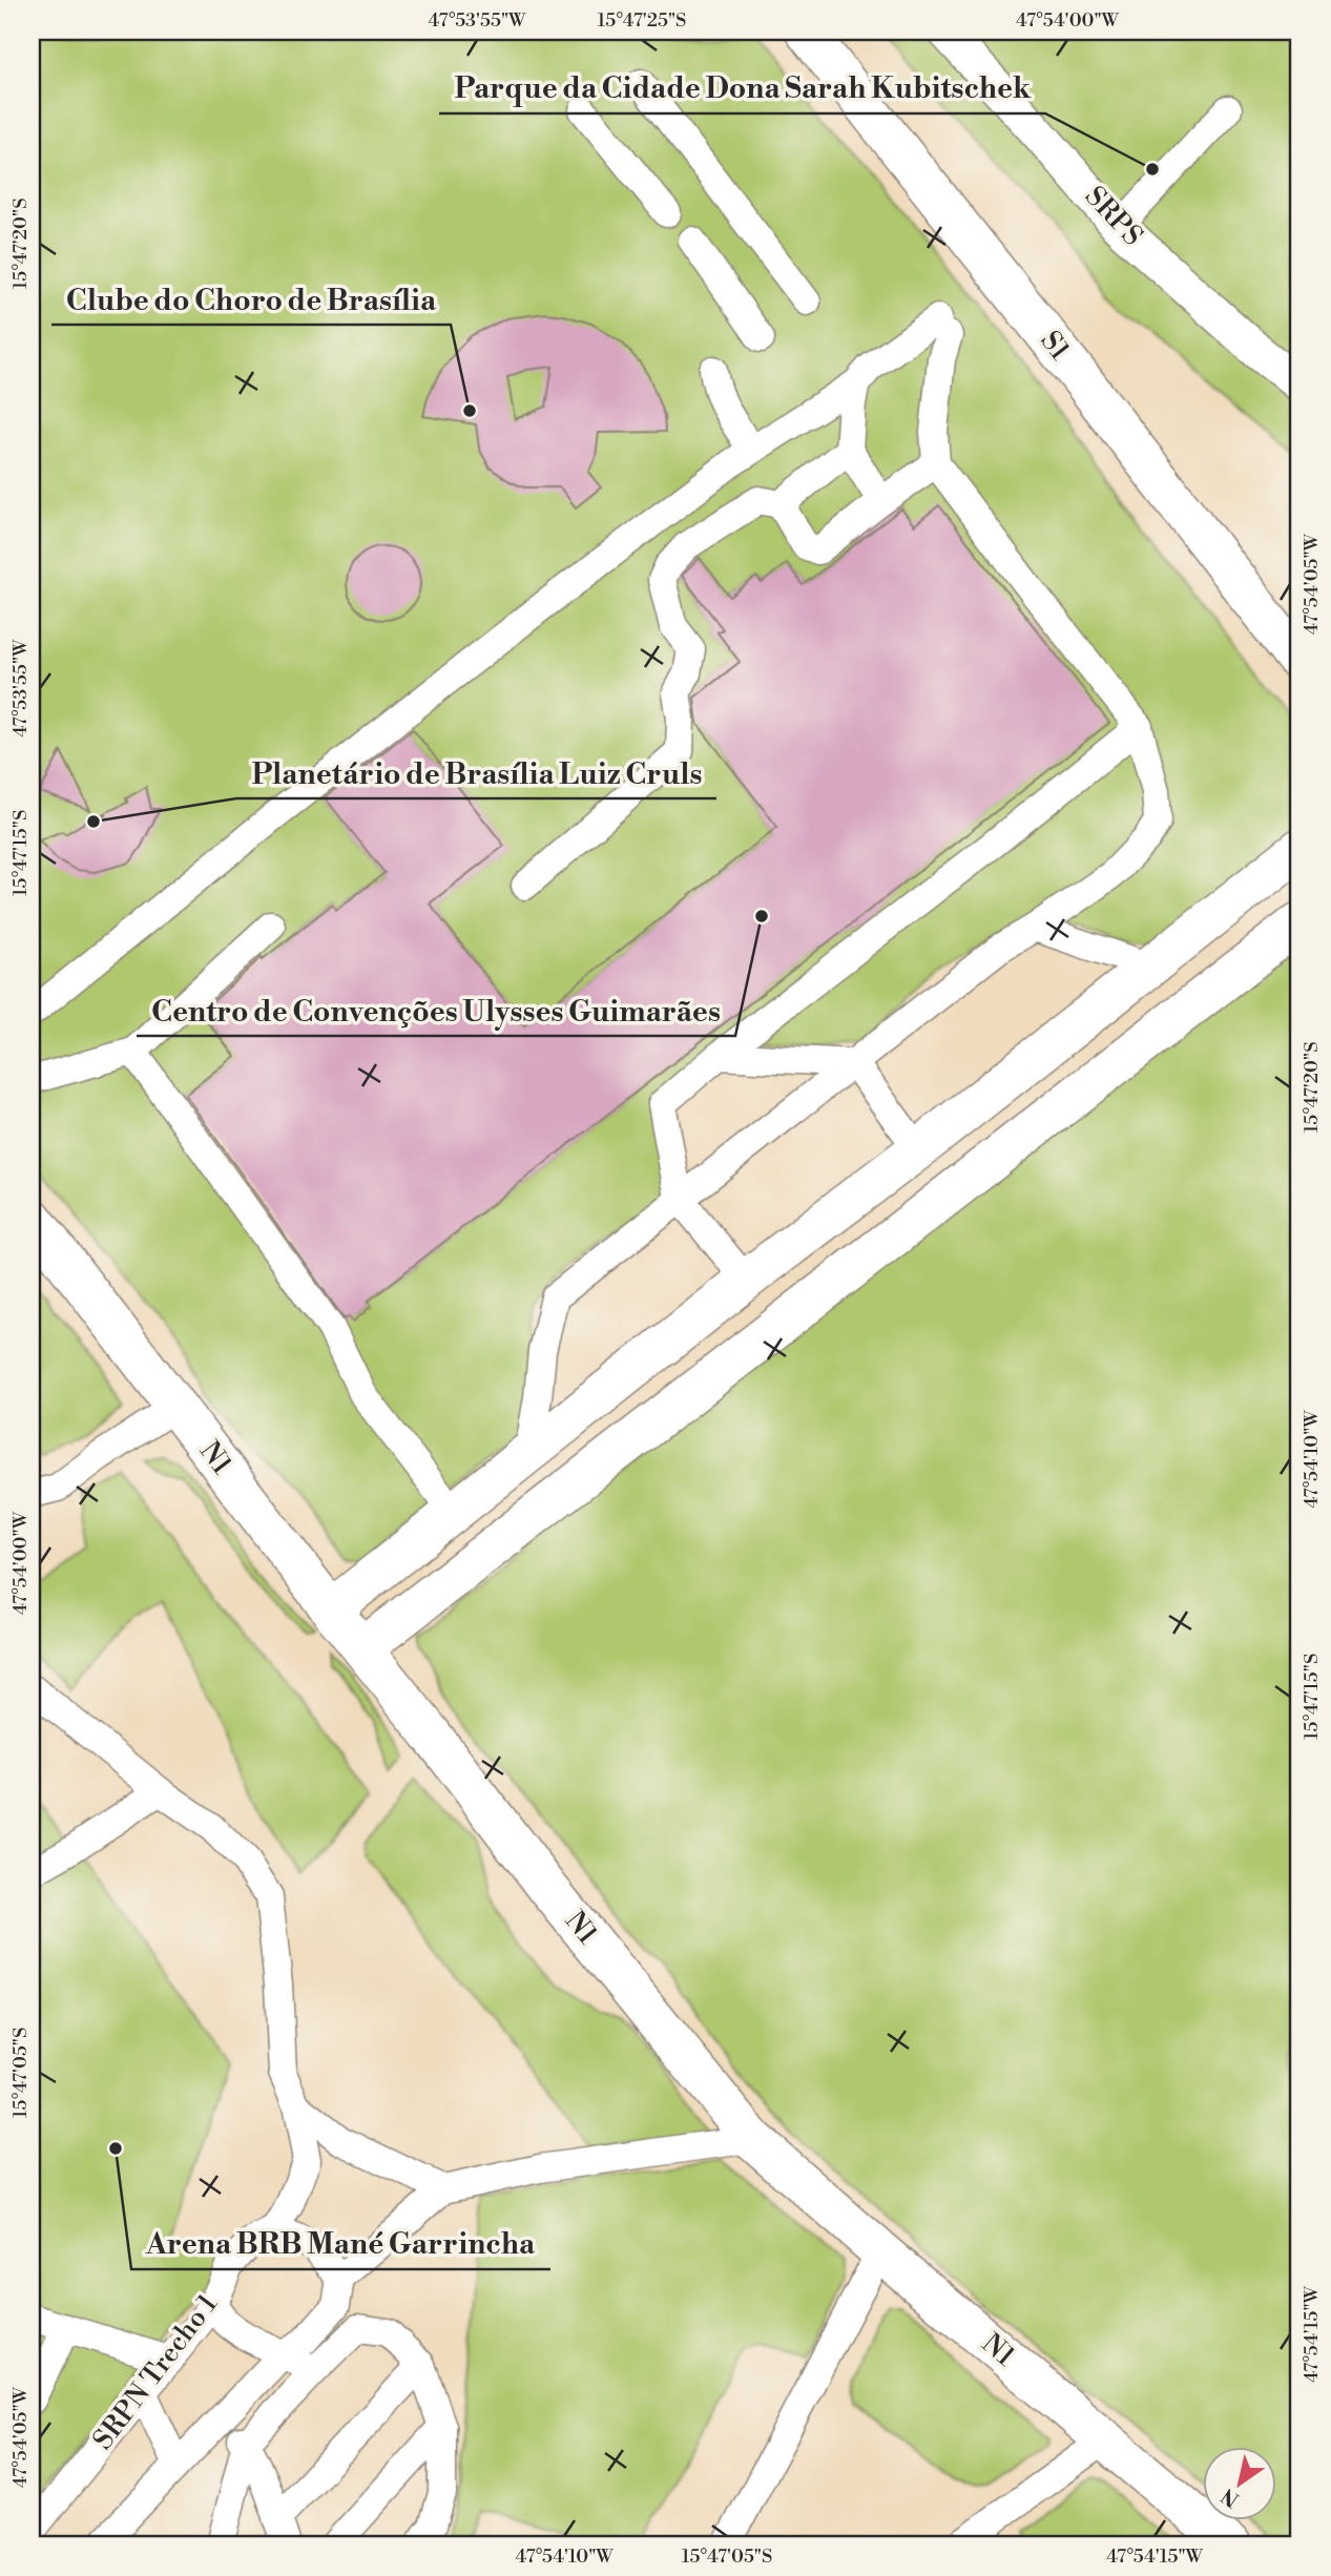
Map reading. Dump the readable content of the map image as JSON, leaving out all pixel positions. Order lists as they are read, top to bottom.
{
  "streets": {
    "highway": ["S1", "N1"],
    "main road": ["SRPS"],
    "lane": ["SRPN Trecho 1"]
  },
  "places": [
    "Parque da Cidade Dona Sarah Kubitschek",
    "Clube do Choro de Brasília",
    "Planetário de Brasília Luiz Cruls",
    "Centro de Convenções Ulysses Guimarães",
    "Arena BRB Mané Garrincha"
  ],
  "north": "bottom left",
  "coordinates": [
    "47°53'55\"W",
    "15°47'25\"S",
    "47°54'00\"W",
    "15°47'20\"S",
    "47°54'05\"W",
    "15°47'15\"S",
    "47°54'10\"W",
    "15°47'05\"S",
    "47°54'15\"W"
  ]
}
